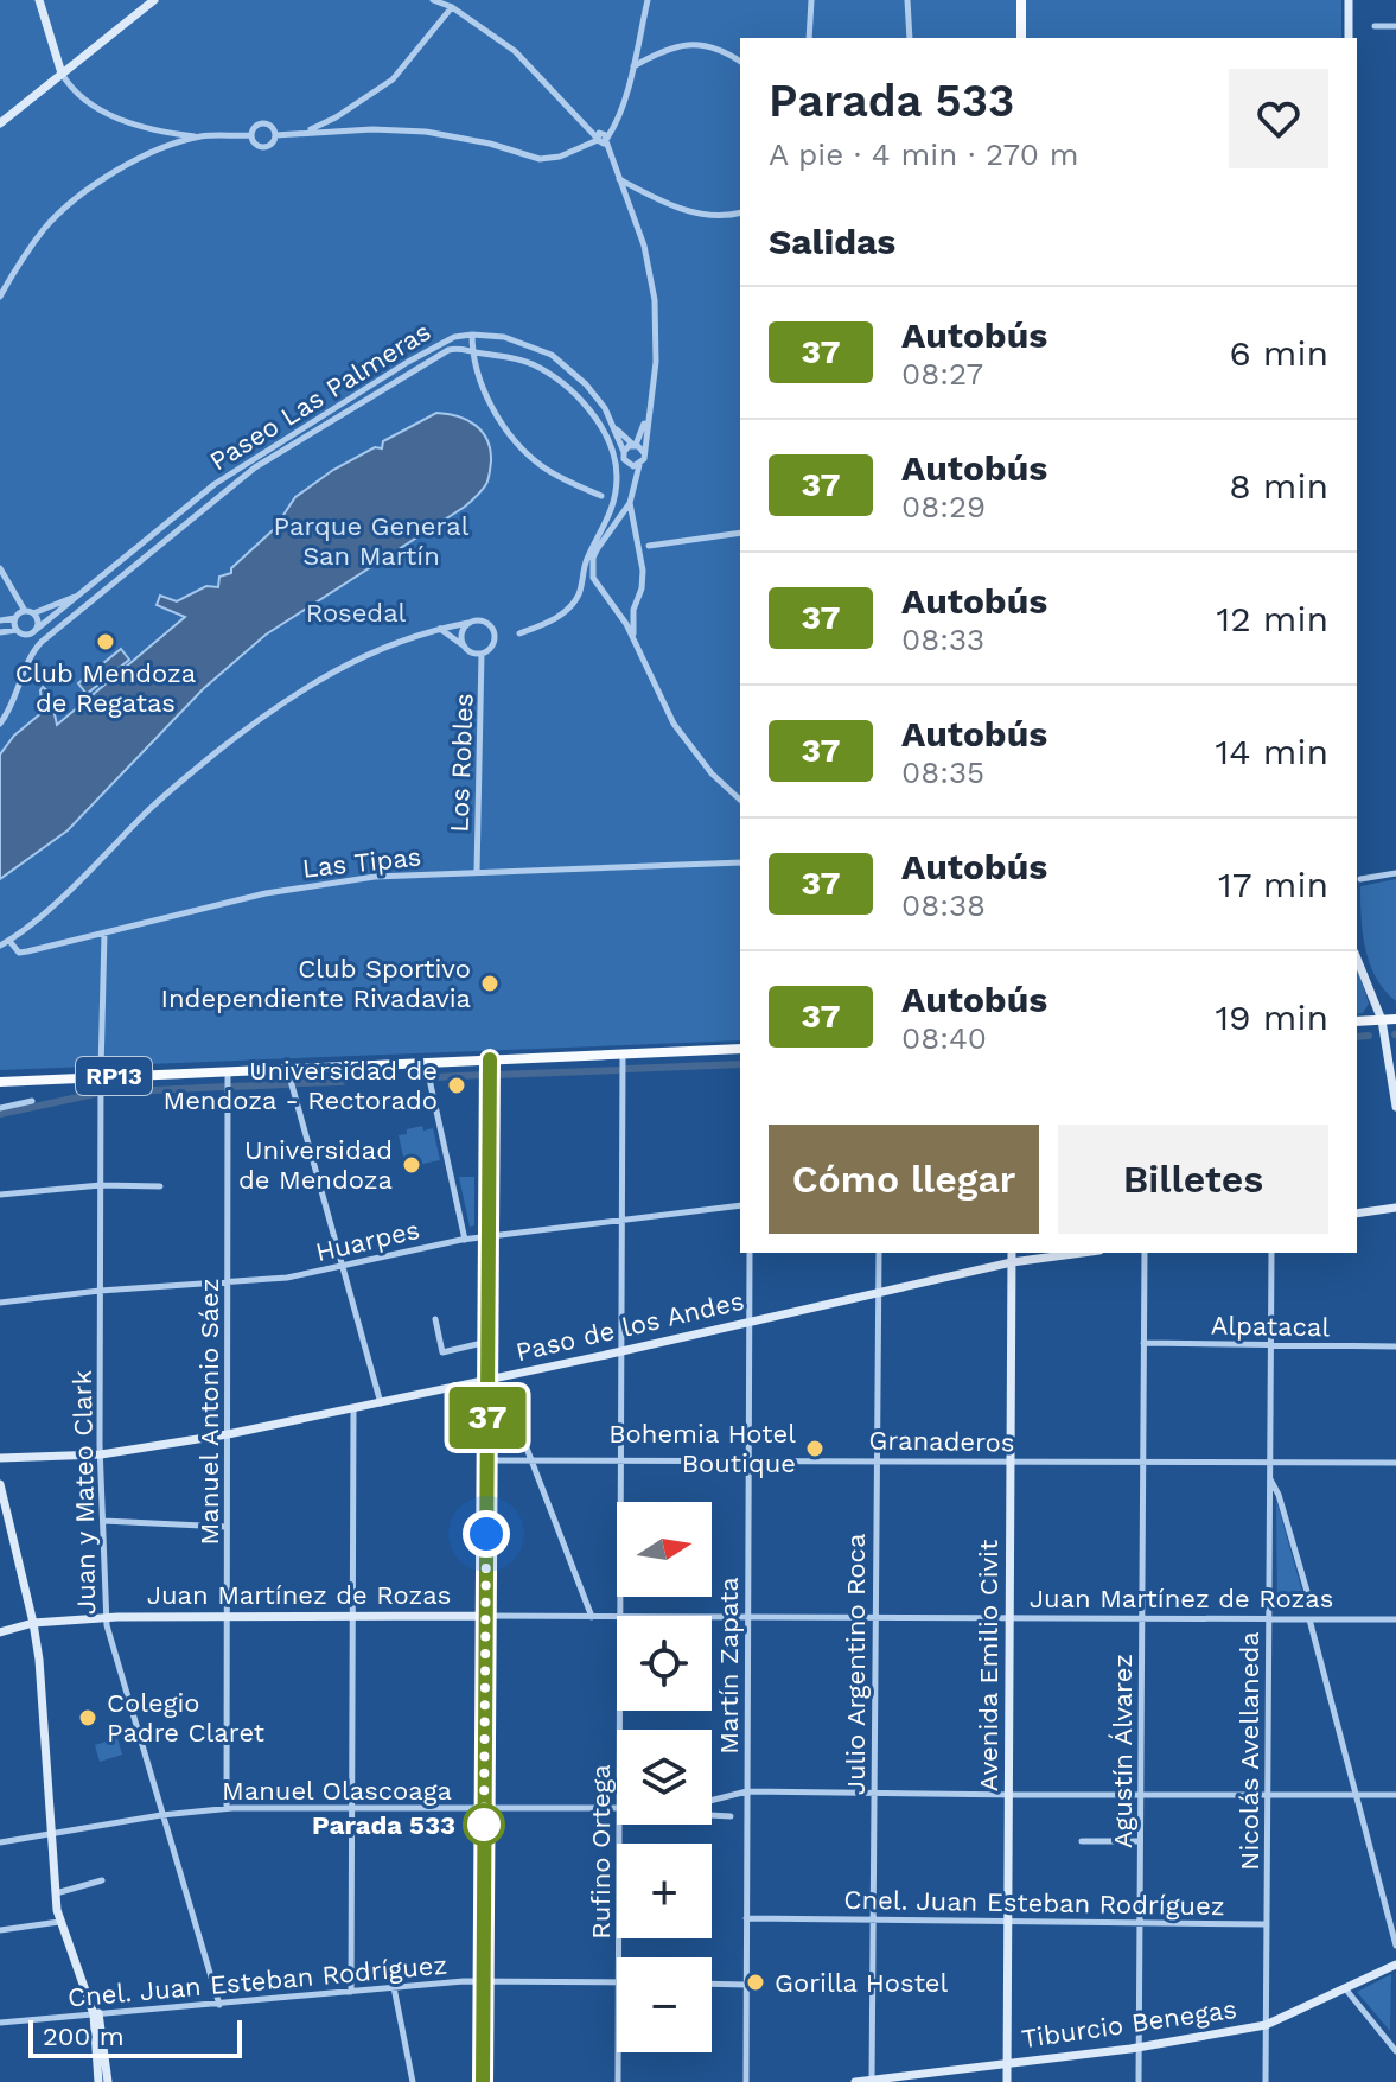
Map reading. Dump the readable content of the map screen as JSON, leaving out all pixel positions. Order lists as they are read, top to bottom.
{
  "streets": {
    "main road": ["RP13"],
    "street": [
      "Paseo Las Palmeras",
      "Los Robles",
      "Las Tipas",
      "Huarpes",
      "Paso de los Andes",
      "Alpatacal",
      "Manuel Antonio Sáez",
      "Granaderos",
      "Juan y Mateo Clark",
      "Juan Martínez de Rozas",
      "Julio Argentino Roca",
      "Martín Zapata",
      "Avenida Emilio Civit",
      "Agustín Álvarez",
      "Nicolás Avellaneda",
      "Manuel Olascoaga",
      "Rufino Ortega",
      "Cnel. Juan Esteban Rodríguez",
      "Tiburcio Benegas"
    ]
  },
  "crossings": [
    ["Los Robles", "Las Tipas"],
    ["Las Tipas", "Juan y Mateo Clark"],
    ["RP13", "Manuel Antonio Sáez"],
    ["RP13", "Juan y Mateo Clark"],
    ["RP13", "Rufino Ortega"],
    ["Huarpes", "Manuel Antonio Sáez"],
    ["Huarpes", "Juan y Mateo Clark"],
    ["Huarpes", "Rufino Ortega"],
    ["Paso de los Andes", "Manuel Antonio Sáez"],
    ["Paso de los Andes", "Juan y Mateo Clark"],
    ["Paso de los Andes", "Julio Argentino Roca"],
    ["Paso de los Andes", "Martín Zapata"],
    ["Paso de los Andes", "Avenida Emilio Civit"],
    ["Paso de los Andes", "Rufino Ortega"],
    ["Alpatacal", "Agustín Álvarez"],
    ["Alpatacal", "Nicolás Avellaneda"],
    ["Manuel Antonio Sáez", "Juan Martínez de Rozas"],
    ["Manuel Antonio Sáez", "Manuel Olascoaga"],
    ["Granaderos", "Julio Argentino Roca"],
    ["Granaderos", "Martín Zapata"],
    ["Granaderos", "Avenida Emilio Civit"],
    ["Granaderos", "Agustín Álvarez"],
    ["Granaderos", "Nicolás Avellaneda"],
    ["Granaderos", "Rufino Ortega"],
    ["Juan y Mateo Clark", "Juan Martínez de Rozas"],
    ["Juan y Mateo Clark", "Manuel Olascoaga"],
    ["Juan y Mateo Clark", "Cnel. Juan Esteban Rodríguez"],
    ["Juan Martínez de Rozas", "Julio Argentino Roca"],
    ["Juan Martínez de Rozas", "Martín Zapata"],
    ["Juan Martínez de Rozas", "Avenida Emilio Civit"],
    ["Juan Martínez de Rozas", "Agustín Álvarez"],
    ["Juan Martínez de Rozas", "Nicolás Avellaneda"],
    ["Julio Argentino Roca", "Cnel. Juan Esteban Rodríguez"],
    ["Julio Argentino Roca", "Tiburcio Benegas"],
    ["Martín Zapata", "Cnel. Juan Esteban Rodríguez"],
    ["Avenida Emilio Civit", "Cnel. Juan Esteban Rodríguez"],
    ["Avenida Emilio Civit", "Tiburcio Benegas"],
    ["Agustín Álvarez", "Cnel. Juan Esteban Rodríguez"],
    ["Agustín Álvarez", "Tiburcio Benegas"],
    ["Nicolás Avellaneda", "Cnel. Juan Esteban Rodríguez"],
    ["Nicolás Avellaneda", "Tiburcio Benegas"]
  ],
  "parks": ["Parque General San Martín", "Rosedal"],
  "places": [
    "Club Mendoza de Regatas",
    "Club Sportivo Independiente Rivadavia",
    "Universidad de Mendoza - Rectorado",
    "Universidad de Mendoza",
    "Bohemia Hotel Boutique",
    "Colegio Padre Claret",
    "Parada 533",
    "Gorilla Hostel"
  ],
  "lines": ["bus line 37"],
  "scale_bar": "200 m",
  "north": "right",
  "page": {
    "on_map": "37",
    "heading": [
      ["Parada 533", "A pie · 4 min · 270 m"],
      "Salidas"
    ],
    "list": [
      {
        "mark": "37",
        "name": "Autobús",
        "note": "08:27",
        "value": "6 min"
      },
      {
        "mark": "37",
        "name": "Autobús",
        "note": "08:29",
        "value": "8 min"
      },
      {
        "mark": "37",
        "name": "Autobús",
        "note": "08:33",
        "value": "12 min"
      },
      {
        "mark": "37",
        "name": "Autobús",
        "note": "08:35",
        "value": "14 min"
      },
      {
        "mark": "37",
        "name": "Autobús",
        "note": "08:38",
        "value": "17 min"
      },
      {
        "mark": "37",
        "name": "Autobús",
        "note": "08:40",
        "value": "19 min"
      }
    ],
    "buttons": ["Cómo llegar", "Billetes"],
    "map_buttons": ["+", "−"],
    "scale": "200 m"
  }
}
